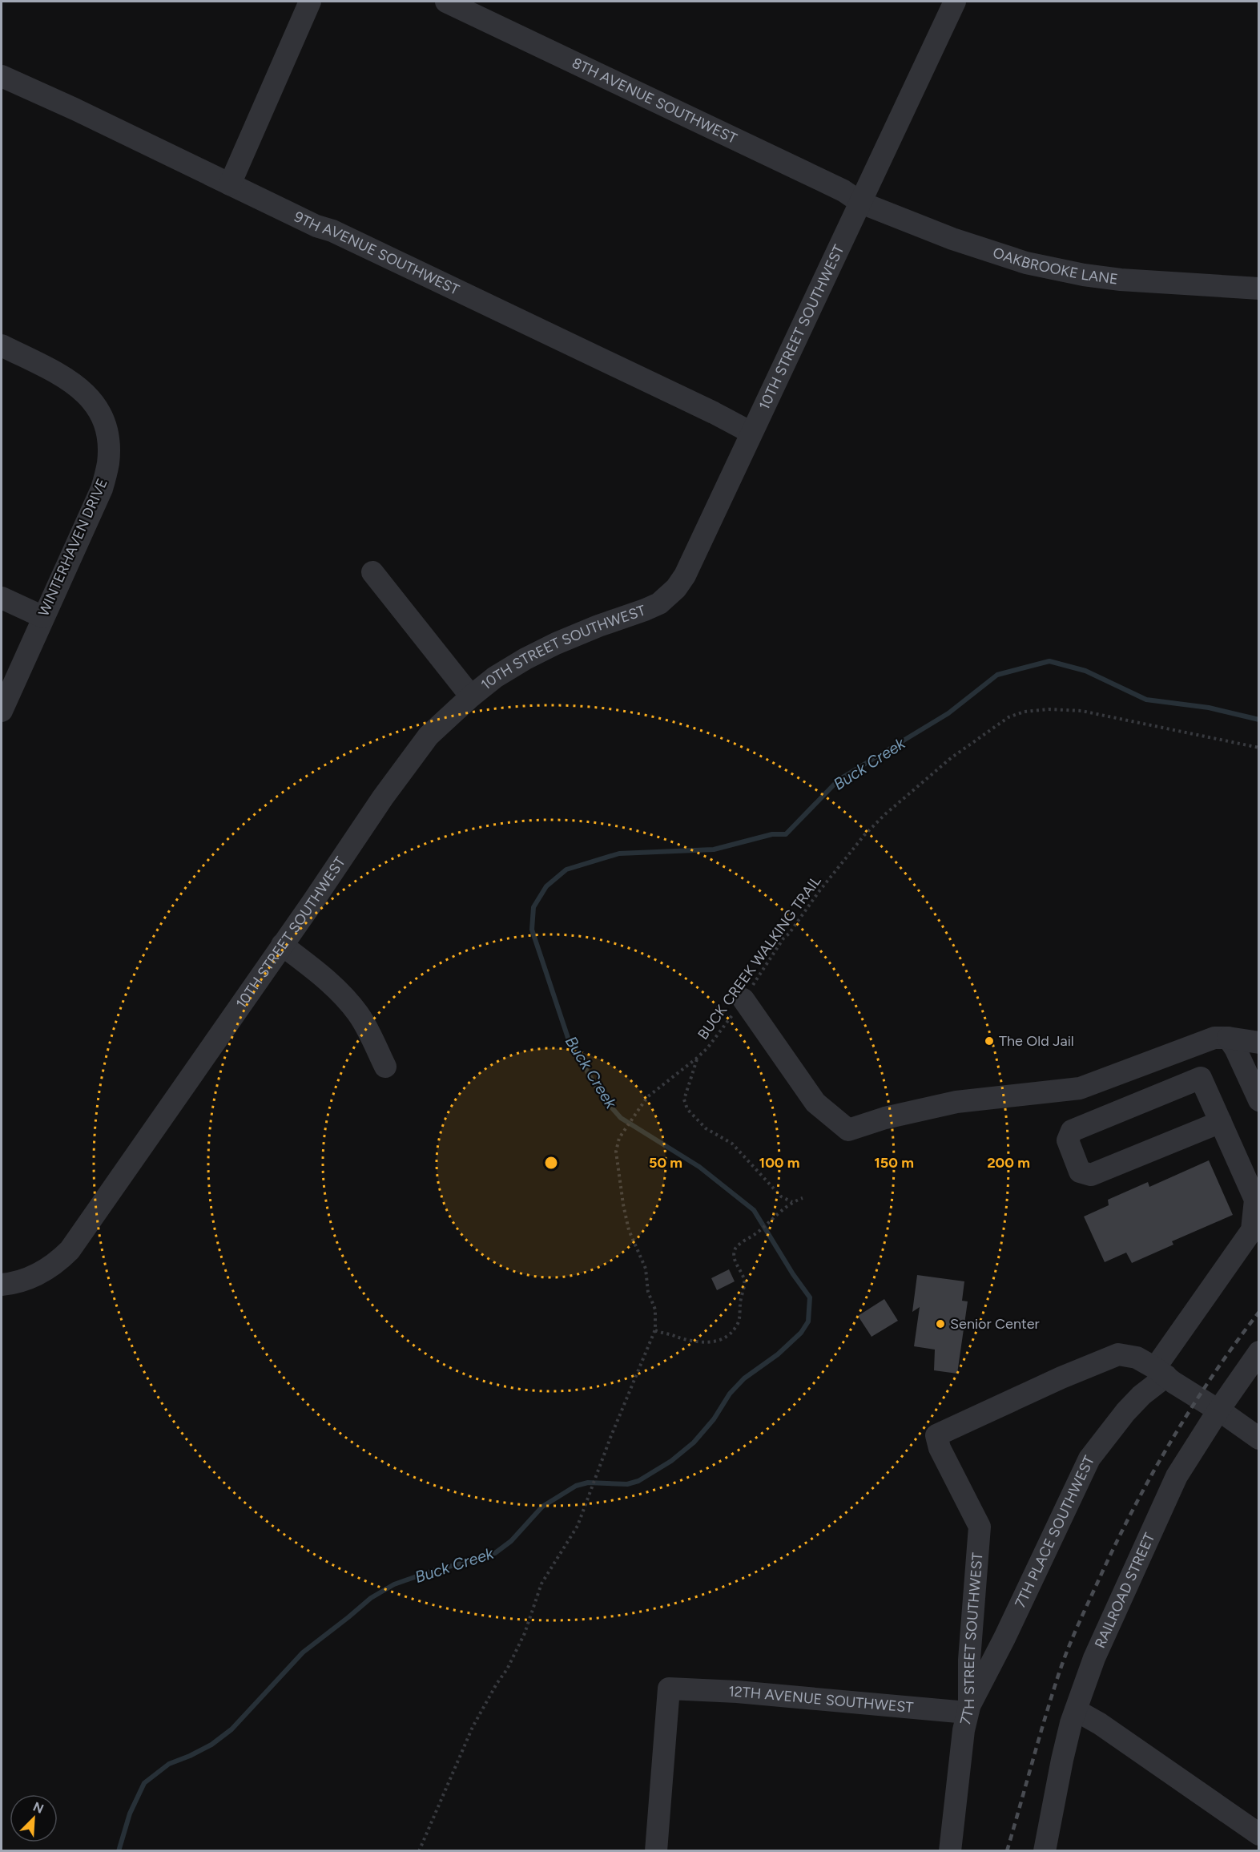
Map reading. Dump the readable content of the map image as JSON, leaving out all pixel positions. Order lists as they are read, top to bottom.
{
  "streets": {
    "street": [
      "8TH AVENUE SOUTHWEST",
      "9TH AVENUE SOUTHWEST",
      "OAKBROOKE LANE",
      "10TH STREET SOUTHWEST",
      "WINTERHAVEN DRIVE",
      "7TH PLACE SOUTHWEST",
      "RAILROAD STREET",
      "7TH STREET SOUTHWEST",
      "12TH AVENUE SOUTHWEST"
    ],
    "path": ["BUCK CREEK WALKING TRAIL"]
  },
  "crossings": [
    ["8TH AVENUE SOUTHWEST", "OAKBROOKE LANE"],
    ["8TH AVENUE SOUTHWEST", "10TH STREET SOUTHWEST"],
    ["9TH AVENUE SOUTHWEST", "10TH STREET SOUTHWEST"],
    ["OAKBROOKE LANE", "10TH STREET SOUTHWEST"],
    ["7TH PLACE SOUTHWEST", "7TH STREET SOUTHWEST"],
    ["7TH PLACE SOUTHWEST", "12TH AVENUE SOUTHWEST"],
    ["7TH STREET SOUTHWEST", "12TH AVENUE SOUTHWEST"]
  ],
  "water": ["Buck Creek"],
  "places": ["The Old Jail", "Senior Center"],
  "north": "top right",
  "rings": [
    "50 m",
    "100 m",
    "150 m",
    "200 m"
  ]
}
